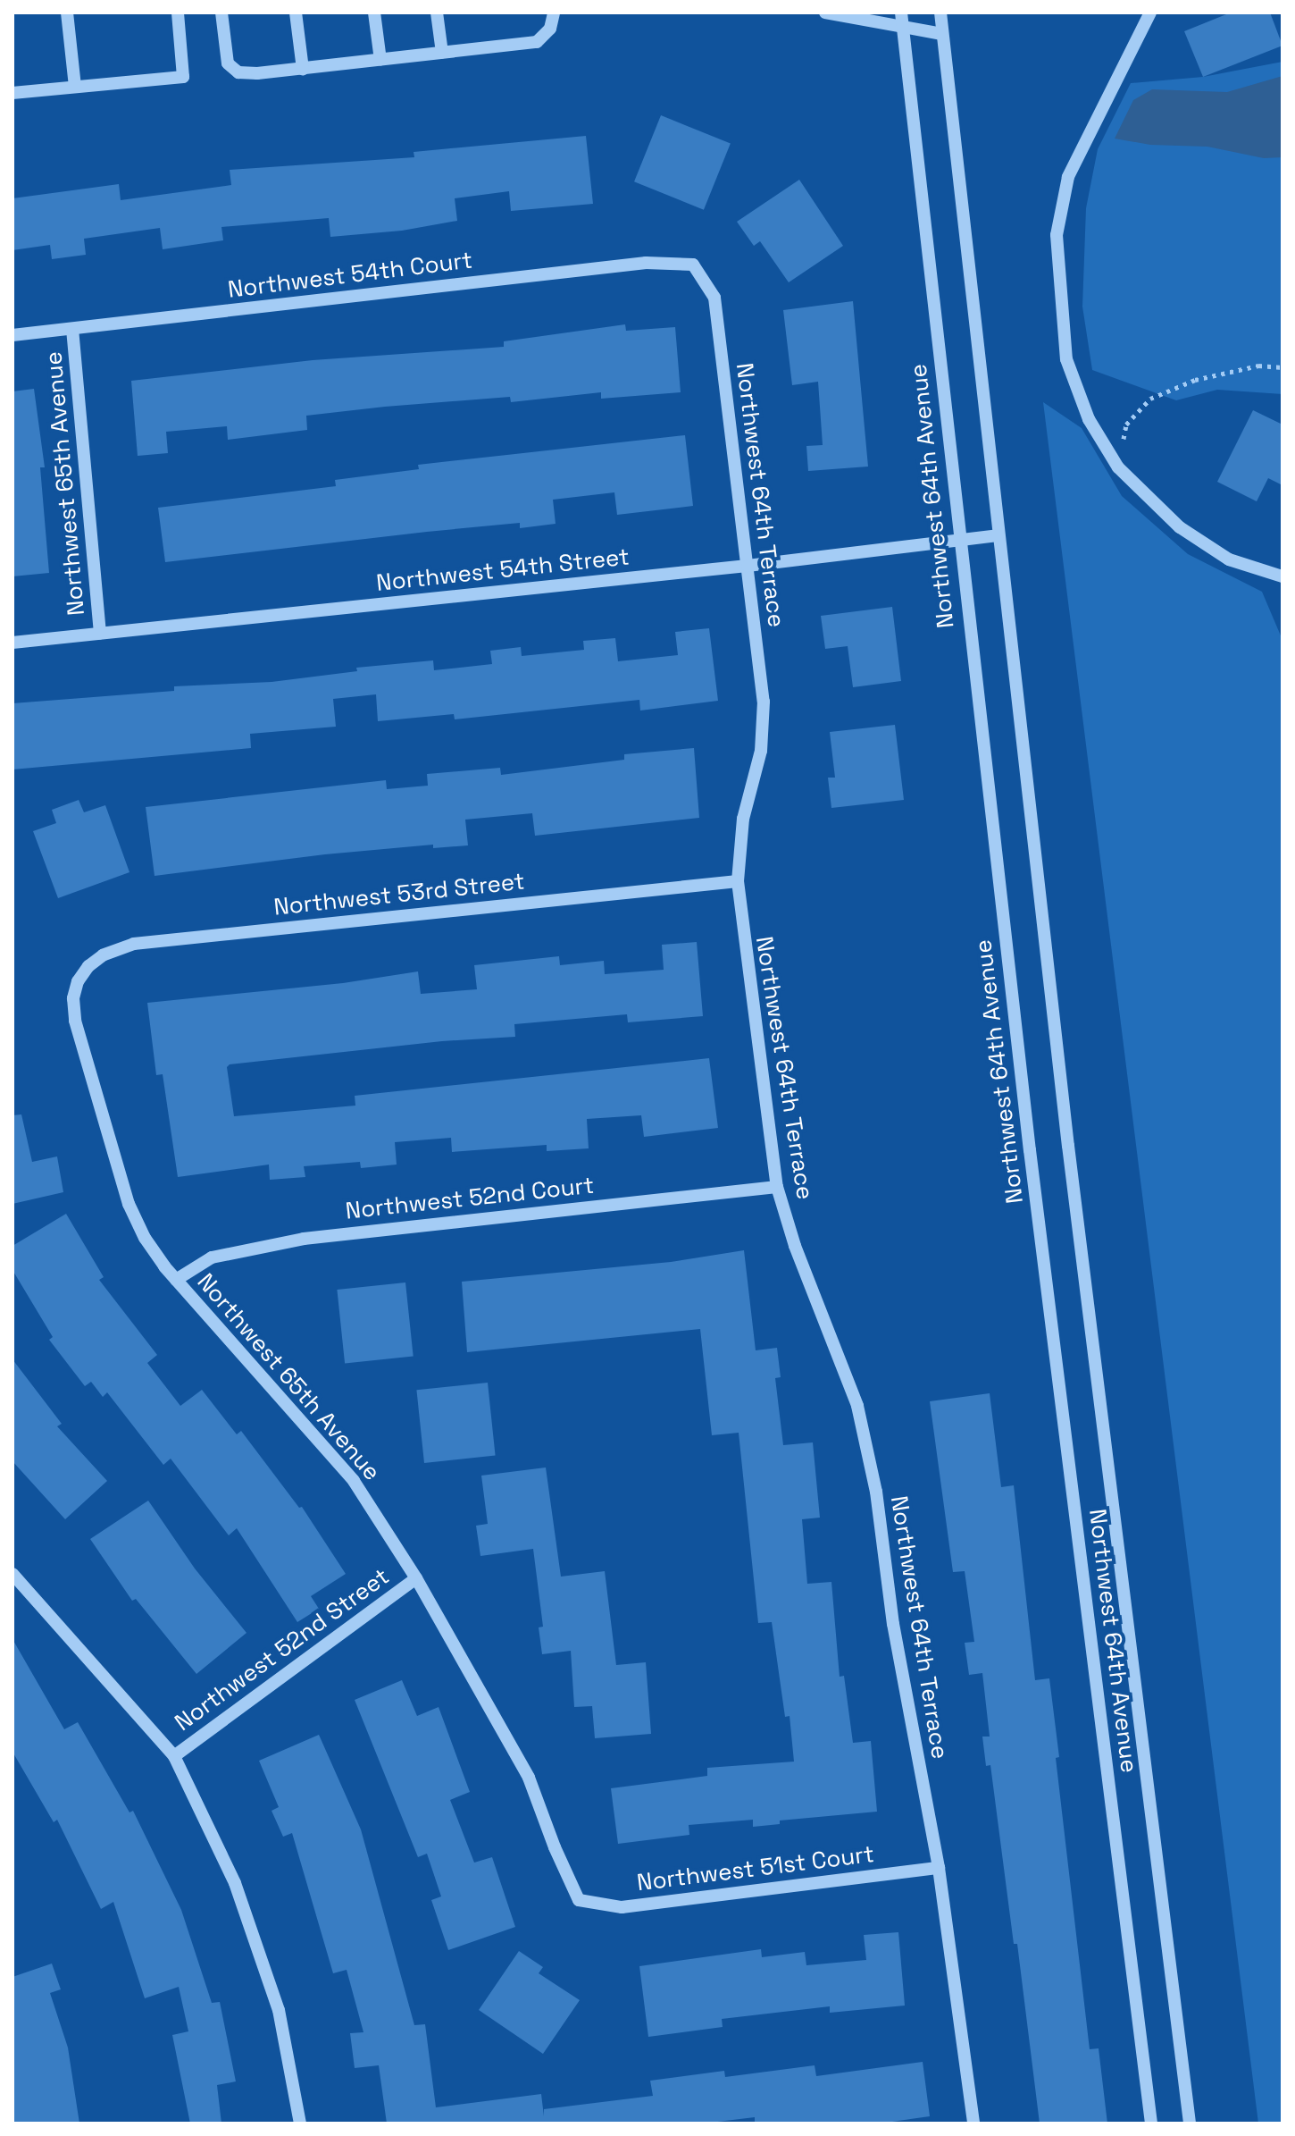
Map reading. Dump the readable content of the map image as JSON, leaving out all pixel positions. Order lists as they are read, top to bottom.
{
  "streets": {
    "street": [
      "Northwest 54th Court",
      "Northwest 65th Avenue",
      "Northwest 64th Terrace",
      "Northwest 64th Avenue",
      "Northwest 54th Street",
      "Northwest 53rd Street",
      "Northwest 52nd Court",
      "Northwest 52nd Street",
      "Northwest 51st Court"
    ]
  },
  "crossings": [
    ["Northwest 54th Court", "Northwest 65th Avenue"],
    ["Northwest 54th Court", "Northwest 64th Terrace"],
    ["Northwest 65th Avenue", "Northwest 54th Street"],
    ["Northwest 65th Avenue", "Northwest 53rd Street"],
    ["Northwest 65th Avenue", "Northwest 52nd Court"],
    ["Northwest 65th Avenue", "Northwest 52nd Street"],
    ["Northwest 65th Avenue", "Northwest 51st Court"],
    ["Northwest 64th Terrace", "Northwest 54th Street"],
    ["Northwest 64th Terrace", "Northwest 53rd Street"],
    ["Northwest 64th Terrace", "Northwest 52nd Court"],
    ["Northwest 64th Terrace", "Northwest 51st Court"],
    ["Northwest 64th Avenue", "Northwest 54th Street"]
  ]
}
